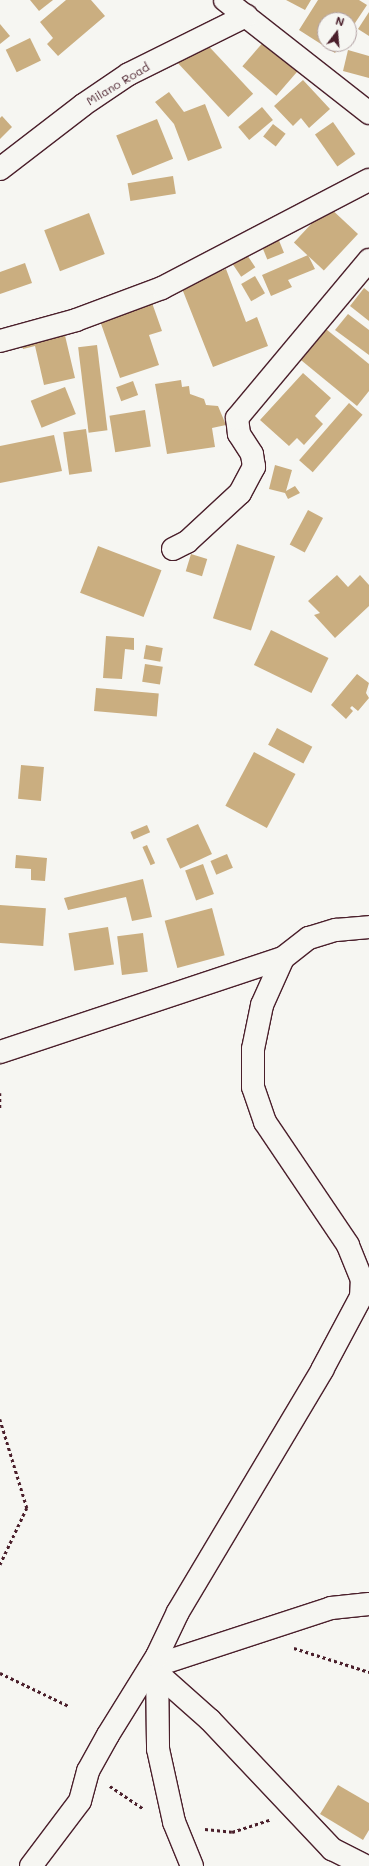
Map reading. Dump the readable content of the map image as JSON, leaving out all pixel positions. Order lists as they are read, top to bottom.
{
  "streets": {
    "street": ["Milano Road"]
  },
  "north": "top"
}
